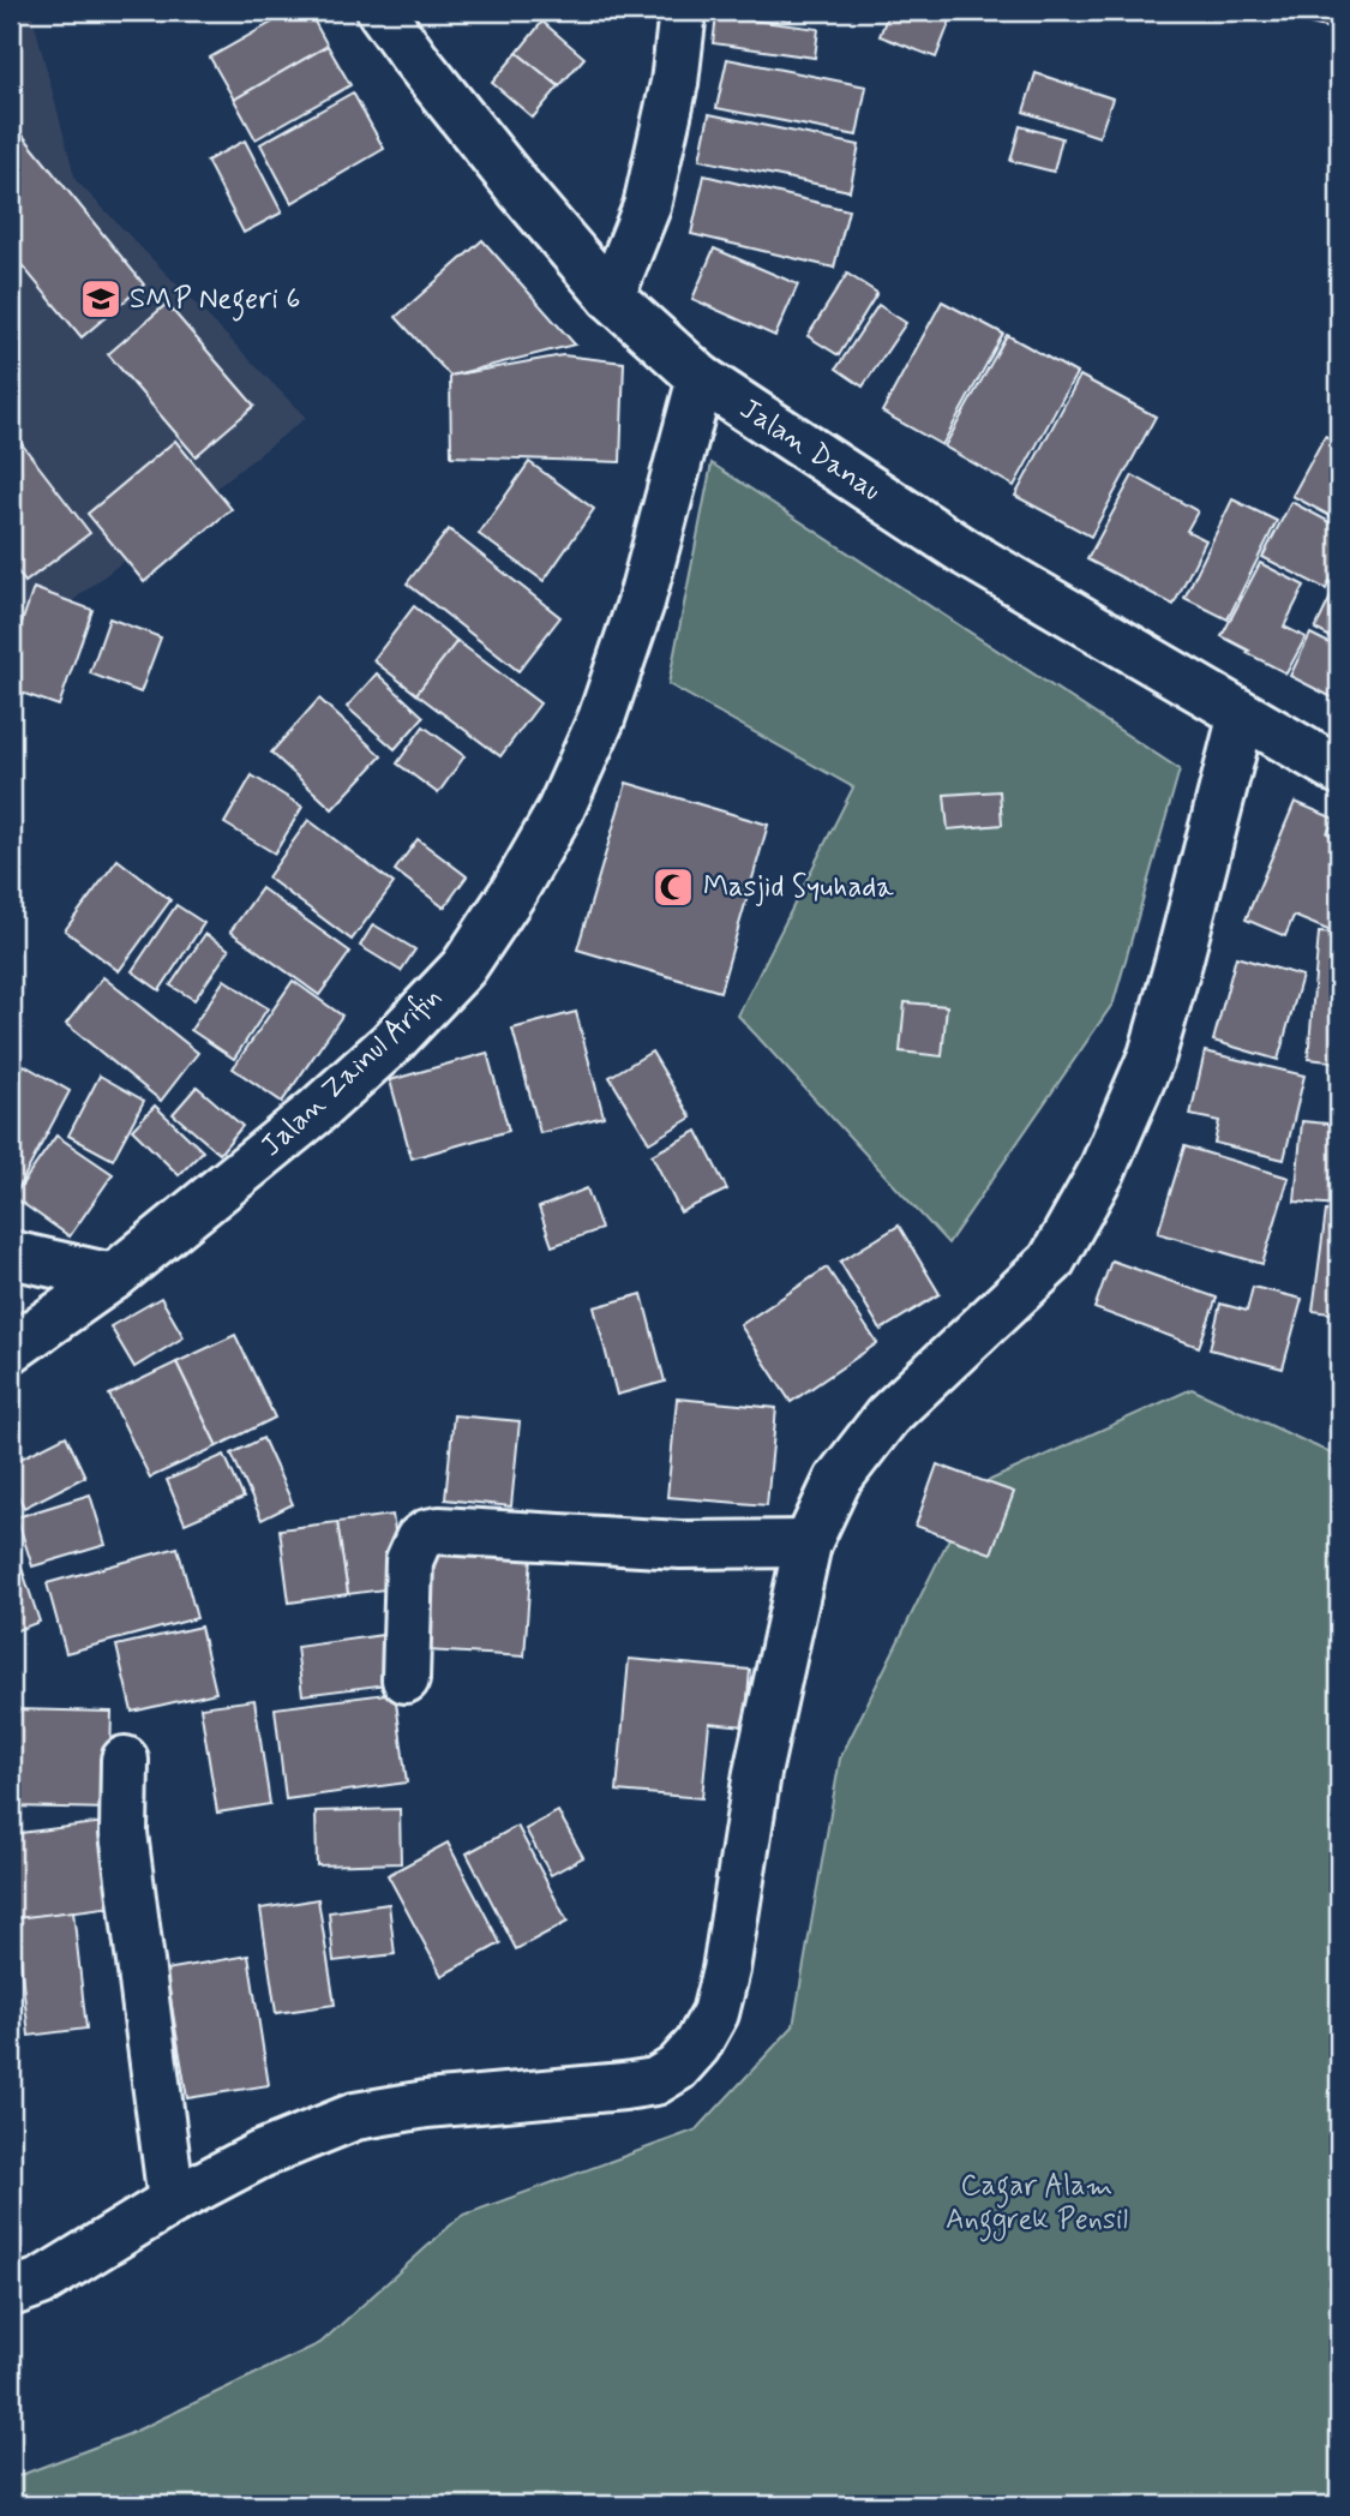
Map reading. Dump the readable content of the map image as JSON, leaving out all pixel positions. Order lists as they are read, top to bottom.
{
  "streets": {
    "street": ["Jalan Danau", "Jalan Zainul Arifin"]
  },
  "crossings": [
    ["Jalan Danau", "Jalan Zainul Arifin"]
  ],
  "parks": ["Cagar Alam Anggrek Pensil"],
  "places": {
    "school or university": ["SMP Negeri 6"],
    "mosque": ["Masjid Syuhada"]
  }
}
